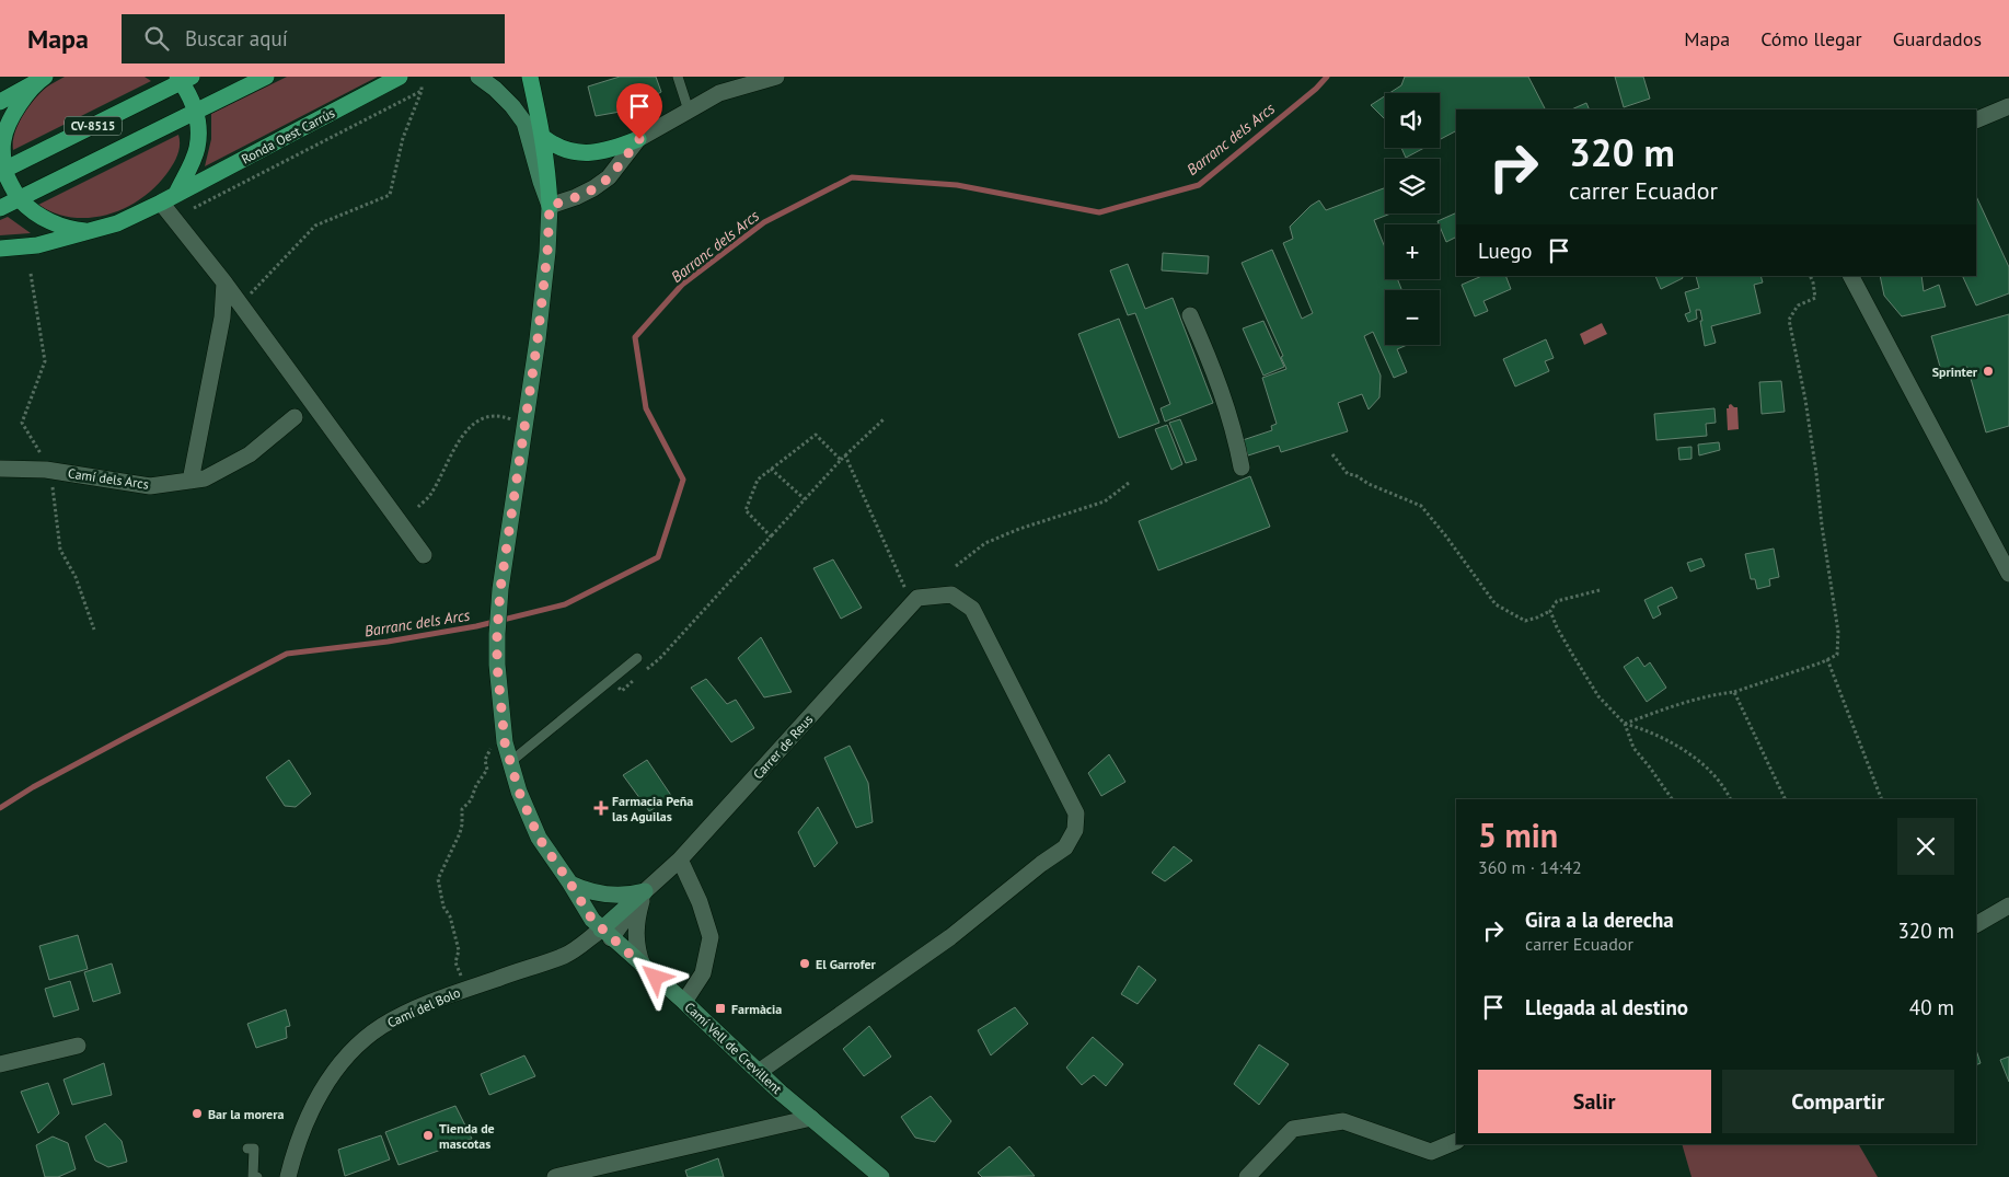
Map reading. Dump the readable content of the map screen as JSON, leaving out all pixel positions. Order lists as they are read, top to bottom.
{
  "streets": {
    "main road": ["CV-8515", "Ronda Oest Carrús"],
    "street": [
      "Camí dels Arcs",
      "Carrer de Reus",
      "Camí del Bolo",
      "Camí Vell de Crevillent"
    ]
  },
  "crossings": [
    ["CV-8515", "Ronda Oest Carrús"],
    ["Camí del Bolo", "Camí Vell de Crevillent"]
  ],
  "water": ["Barranc dels Arcs"],
  "places": {
    "other": [
      "Sprinter",
      "El Garrofer",
      "Bar la morera",
      "Tienda de mascotas"
    ],
    "health": ["Farmacia Peña las Aguilas"],
    "transit": ["Farmàcia"]
  },
  "page": {
    "header": "Mapa",
    "search": "Buscar aquí",
    "nav": ["Mapa", "Cómo llegar", "Guardados"],
    "map_buttons": ["+", "−"],
    "turn": ["320 m", "carrer Ecuador"],
    "then": "Luego",
    "heading": ["5 min", "360 m · 14:42"],
    "list": [
      {
        "name": "Gira a la derecha",
        "note": "carrer Ecuador",
        "value": "320 m"
      },
      {
        "name": "Llegada al destino",
        "value": "40 m"
      }
    ],
    "buttons": ["Salir", "Compartir"]
  }
}
